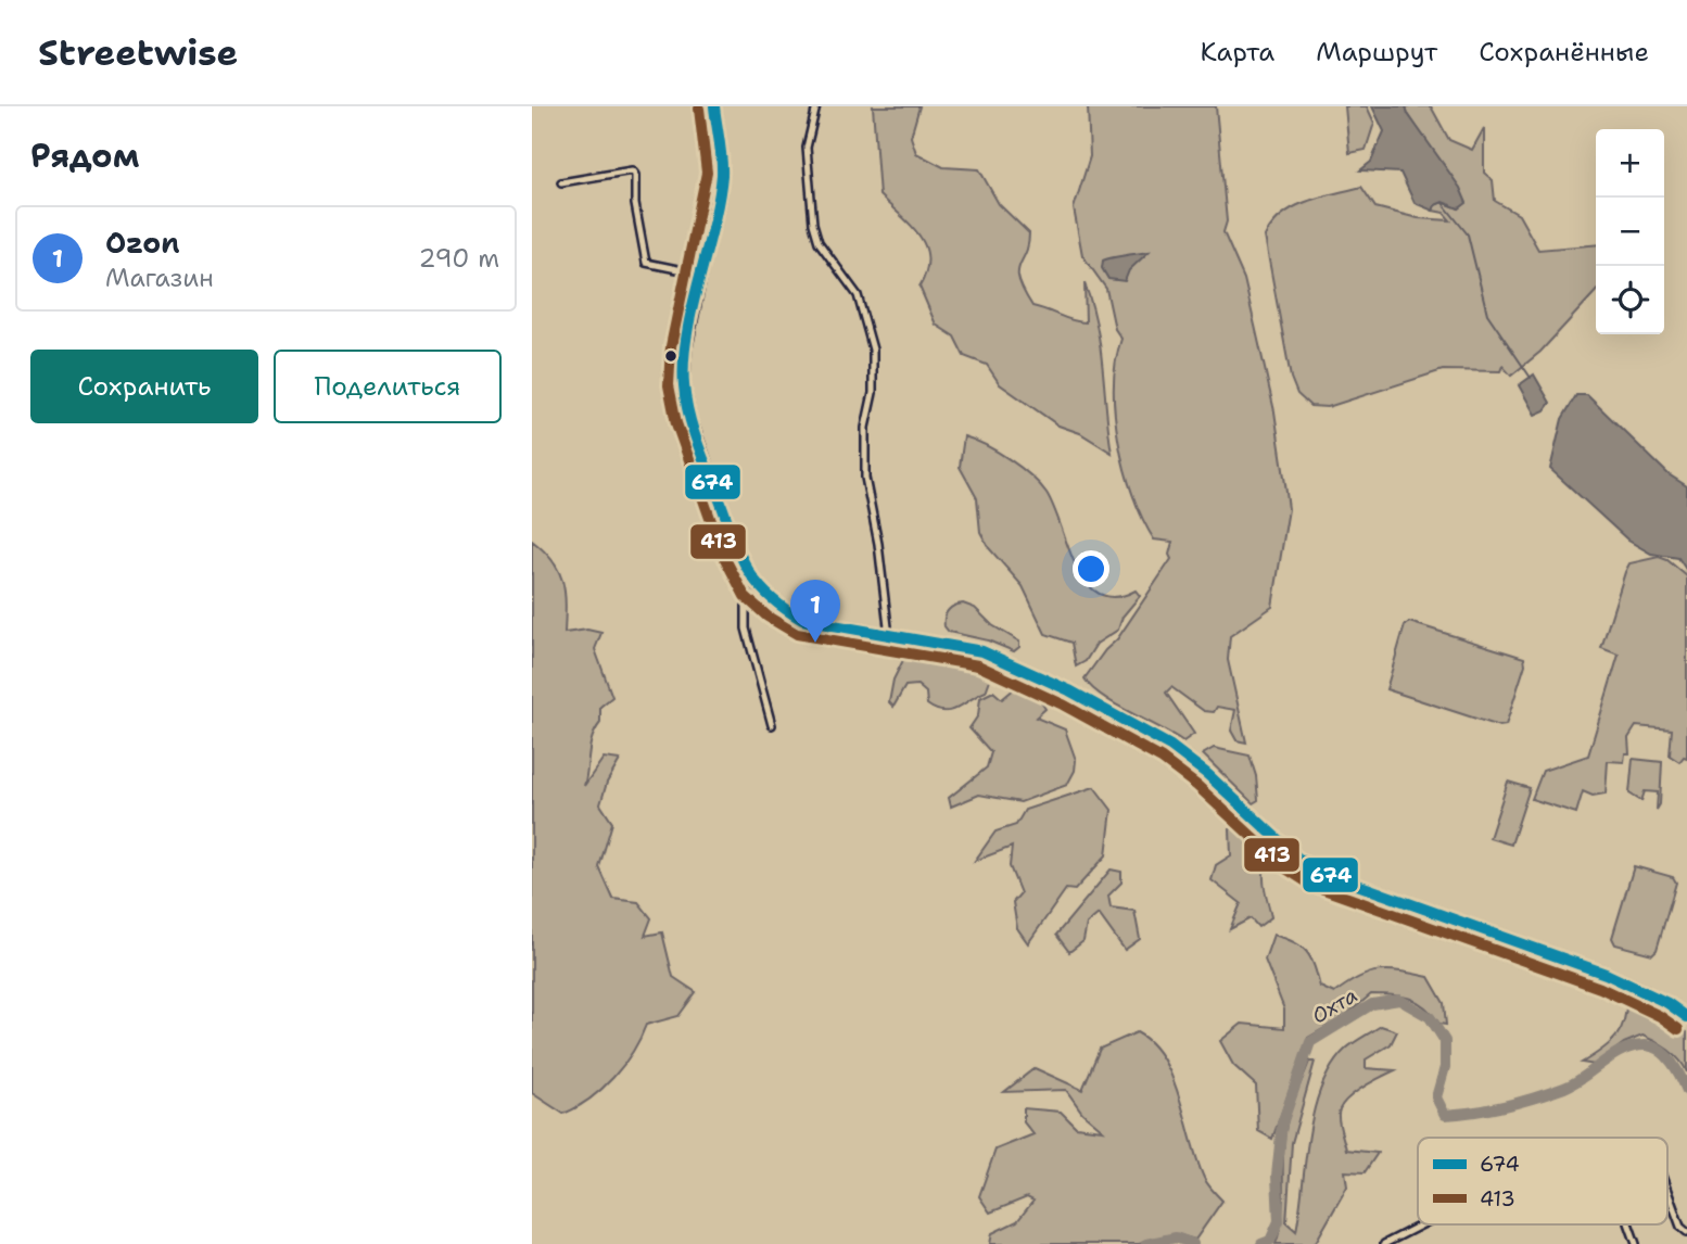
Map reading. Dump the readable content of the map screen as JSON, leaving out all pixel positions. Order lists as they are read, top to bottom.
{
  "water": ["Охта"],
  "lines": ["transit line 674", "transit line 413"],
  "legend": ["674", "413"],
  "page": {
    "header": "Streetwise",
    "nav": ["Карта", "Маршрут", "Сохранённые"],
    "heading": "Рядом",
    "map_buttons": ["+", "−"],
    "list": [
      {
        "mark": "1",
        "name": "Ozon",
        "note": "Магазин",
        "value": "290 m"
      }
    ],
    "buttons": ["Сохранить", "Поделиться"],
    "pins": "1"
  }
}
